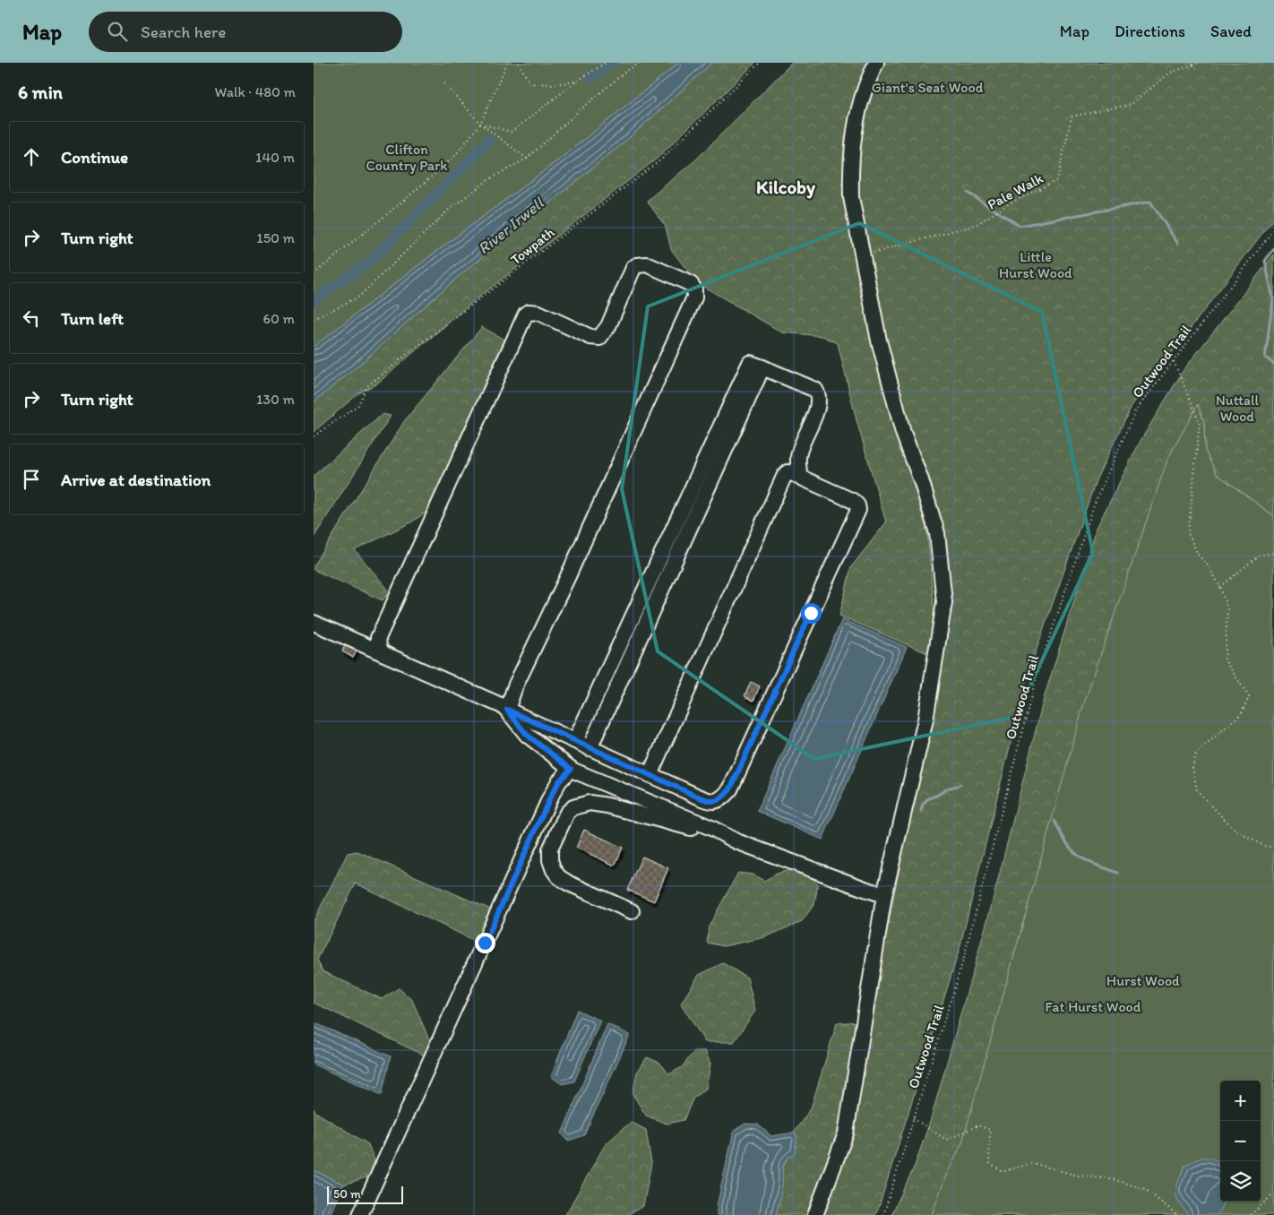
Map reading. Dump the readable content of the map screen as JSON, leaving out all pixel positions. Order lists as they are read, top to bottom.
{
  "streets": {
    "path": ["Pale Walk", "Towpath", "Outwood Trail"]
  },
  "districts": ["Kilcoby"],
  "water": ["River Irwell"],
  "parks": [
    "Giant's Seat Wood",
    "Clifton Country Park",
    "Little Hurst Wood",
    "Nuttall Wood",
    "Hurst Wood",
    "Fat Hurst Wood"
  ],
  "scale_bar": "50 m",
  "page": {
    "header": "Map",
    "search": "Search here",
    "nav": ["Map", "Directions", "Saved"],
    "heading": ["6 min", "Walk · 480 m"],
    "list": [
      ["Continue", "140 m"],
      ["Turn right", "150 m"],
      ["Turn left", "60 m"],
      ["Turn right", "130 m"],
      "Arrive at destination"
    ],
    "map_buttons": ["+", "−"],
    "scale": "50 m"
  }
}
